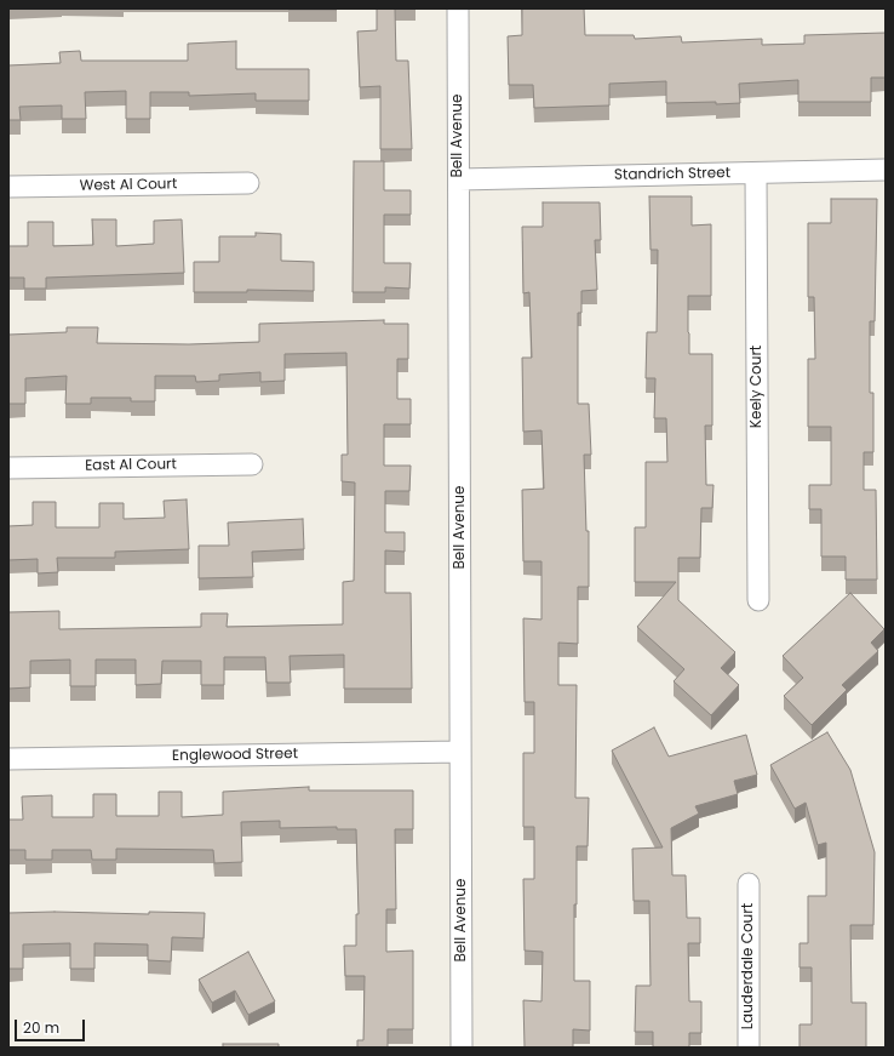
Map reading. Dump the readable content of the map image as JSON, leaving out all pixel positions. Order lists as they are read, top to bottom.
{
  "streets": {
    "street": [
      "Bell Avenue",
      "Standrich Street",
      "West Al Court",
      "Keely Court",
      "East Al Court",
      "Englewood Street",
      "Lauderdale Court"
    ]
  },
  "crossings": [
    ["Bell Avenue", "Standrich Street"],
    ["Bell Avenue", "Englewood Street"],
    ["Standrich Street", "Keely Court"]
  ],
  "scale_bar": "20 m"
}
